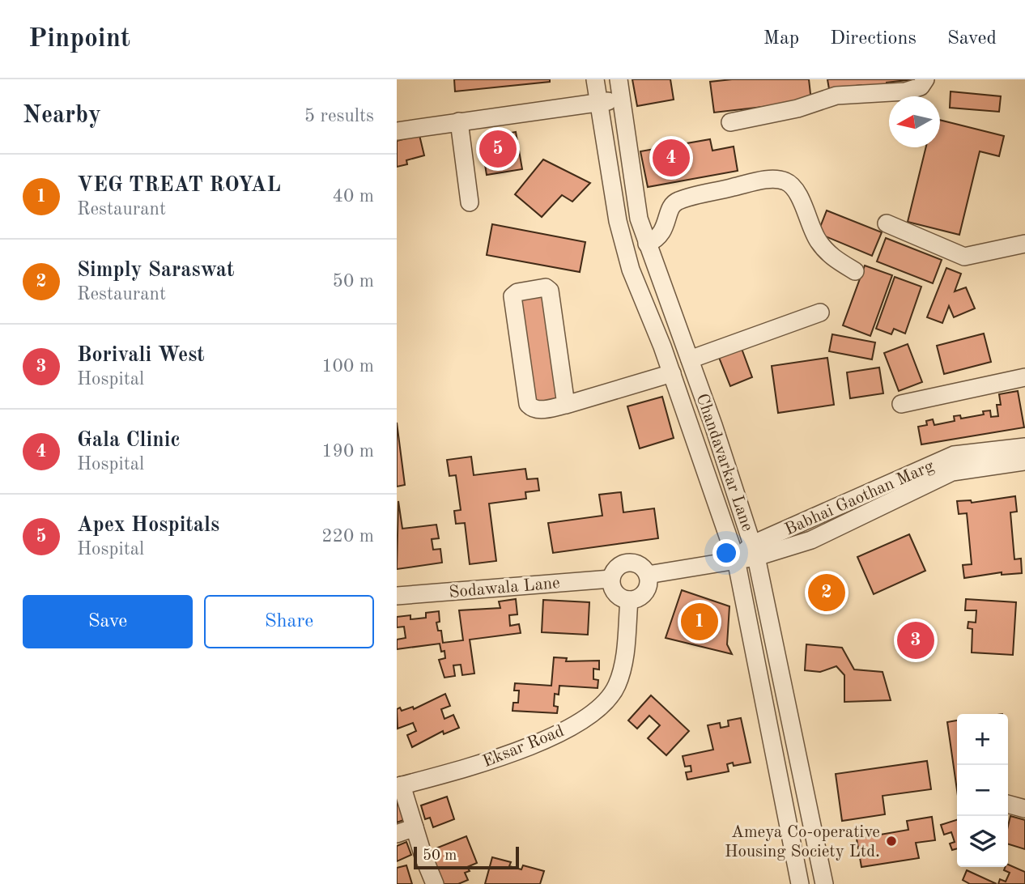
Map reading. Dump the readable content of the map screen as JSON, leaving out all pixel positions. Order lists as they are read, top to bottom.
{
  "streets": {
    "street": [
      "Chandavarkar Lane",
      "Babhai Gaothan Marg",
      "Sodawala Lane",
      "Eksar Road"
    ]
  },
  "crossings": [
    ["Chandavarkar Lane", "Babhai Gaothan Marg"],
    ["Sodawala Lane", "Eksar Road"]
  ],
  "places": ["Ameya Co-operative Housing Society Ltd."],
  "scale_bar": "50 m",
  "north": "left",
  "page": {
    "header": "Pinpoint",
    "nav": ["Map", "Directions", "Saved"],
    "heading": ["Nearby", "5 results"],
    "pins": [
      "5",
      "4",
      "2",
      "1",
      "3"
    ],
    "list": [
      {
        "mark": "1",
        "name": "VEG TREAT ROYAL",
        "note": "Restaurant",
        "value": "40 m"
      },
      {
        "mark": "2",
        "name": "Simply Saraswat",
        "note": "Restaurant",
        "value": "50 m"
      },
      {
        "mark": "3",
        "name": "Borivali West",
        "note": "Hospital",
        "value": "100 m"
      },
      {
        "mark": "4",
        "name": "Gala Clinic",
        "note": "Hospital",
        "value": "190 m"
      },
      {
        "mark": "5",
        "name": "Apex Hospitals",
        "note": "Hospital",
        "value": "220 m"
      }
    ],
    "buttons": ["Save", "Share"],
    "map_buttons": ["+", "−"],
    "scale": "50 m"
  }
}
